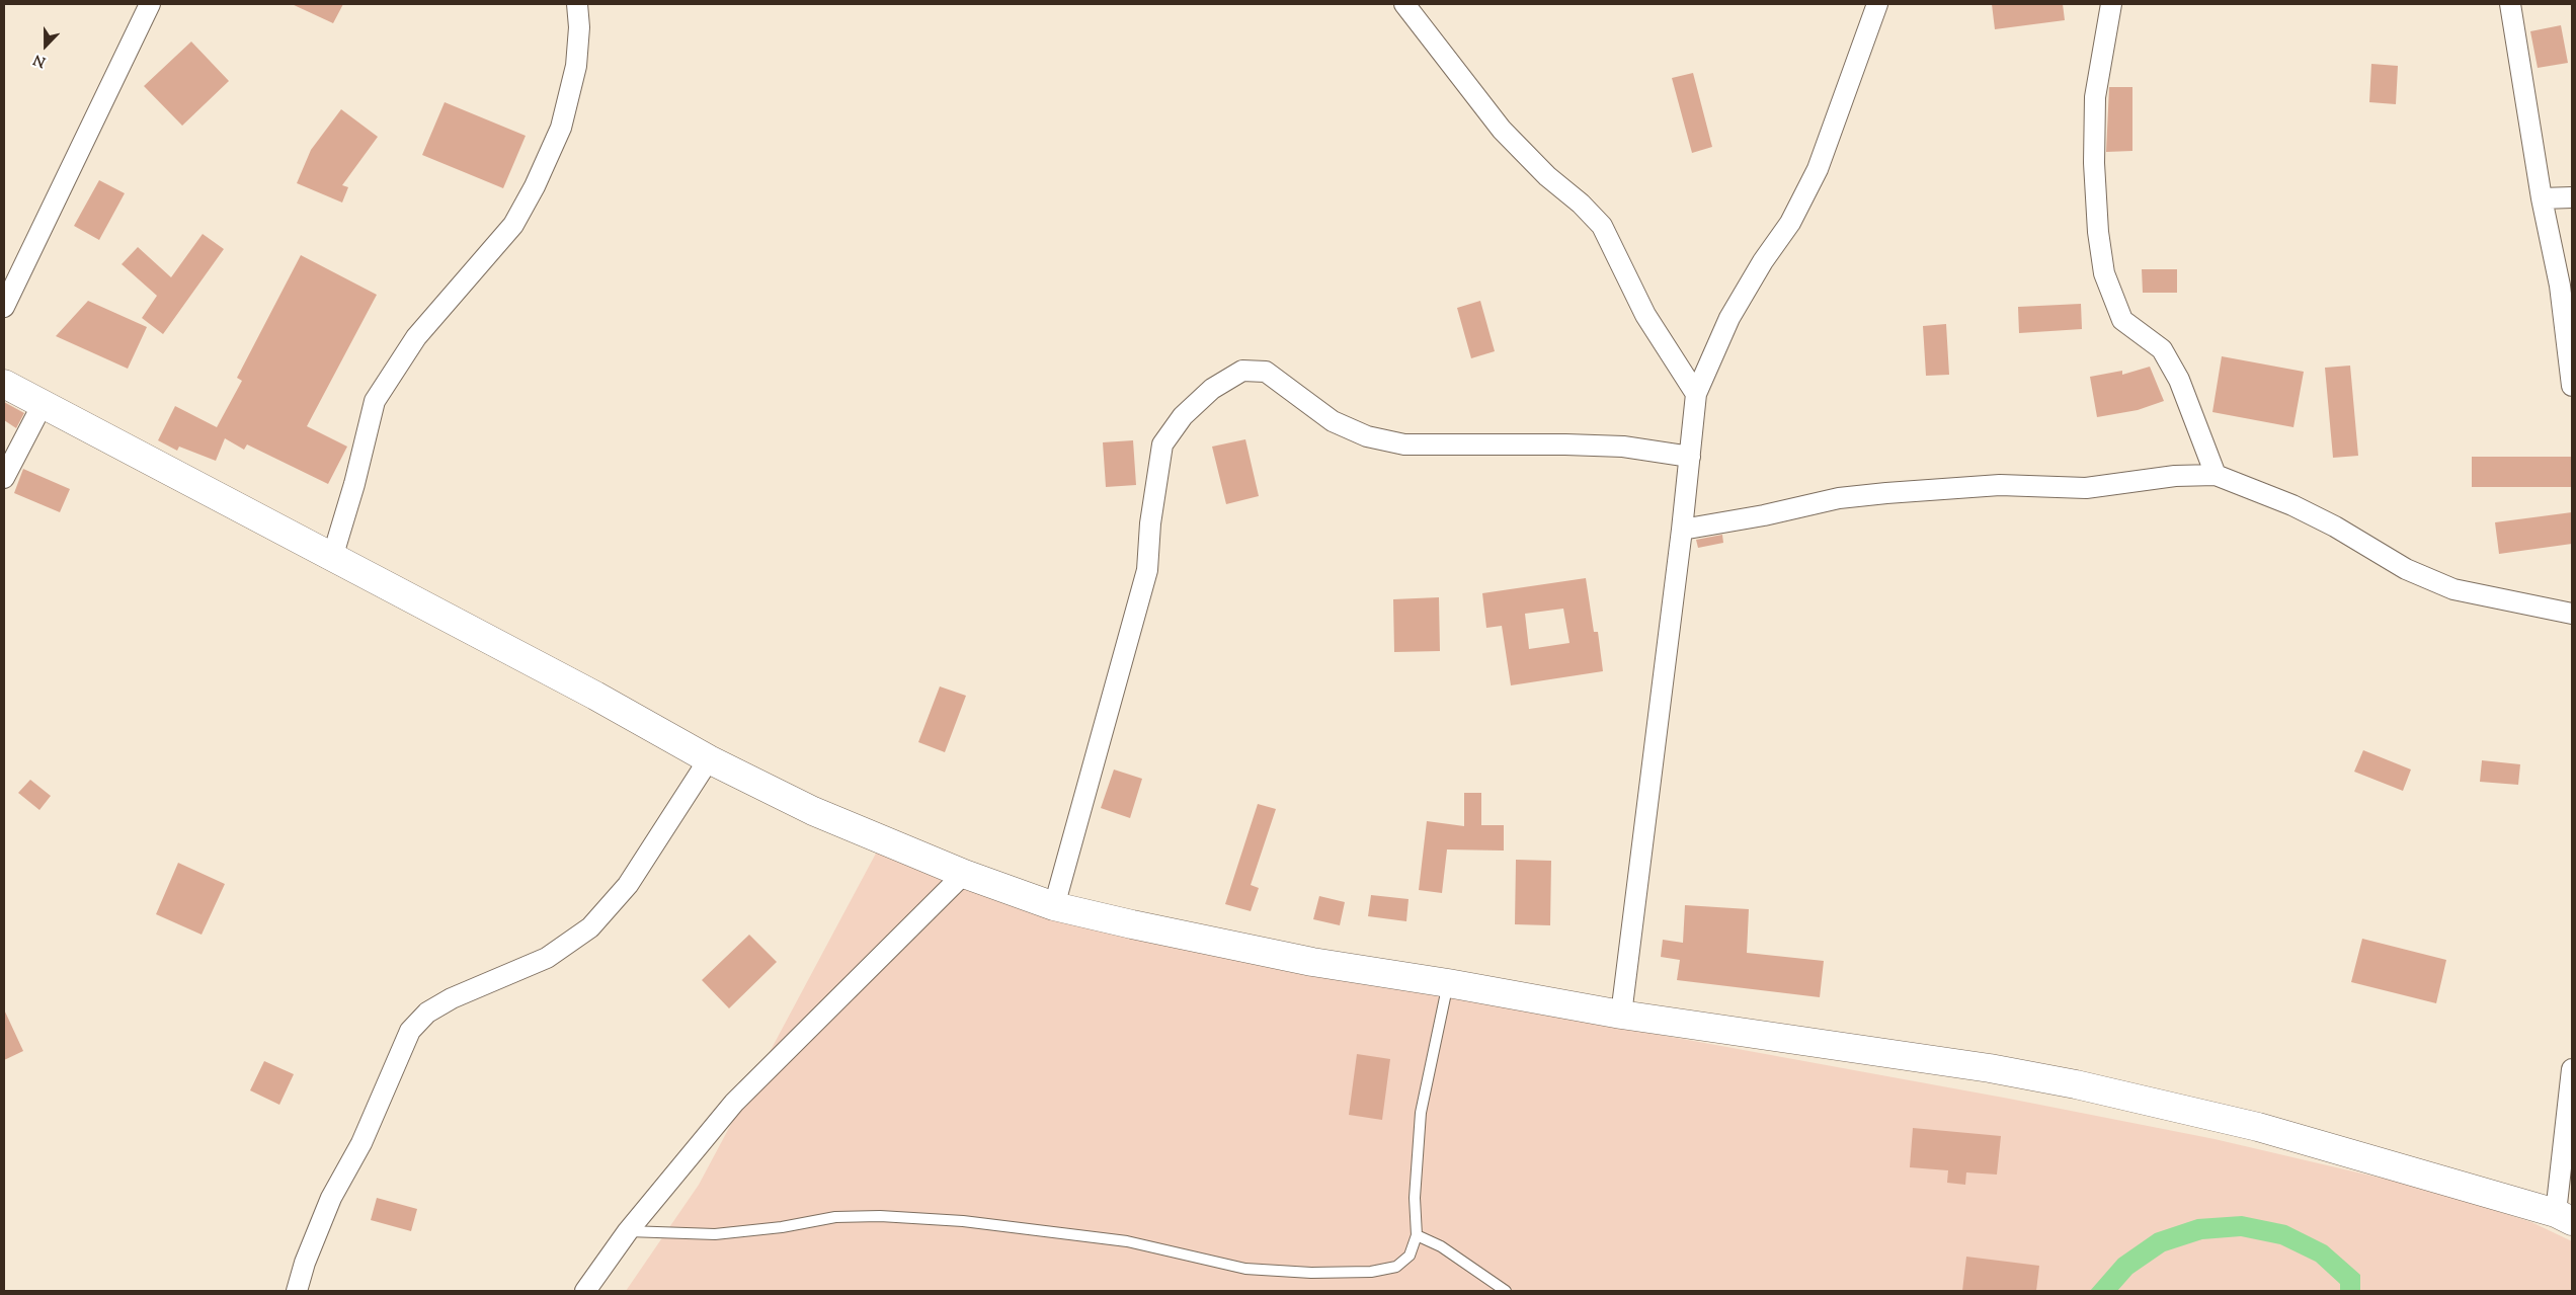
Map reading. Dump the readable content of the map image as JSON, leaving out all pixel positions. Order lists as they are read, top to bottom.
{
  "north": "bottom"
}
